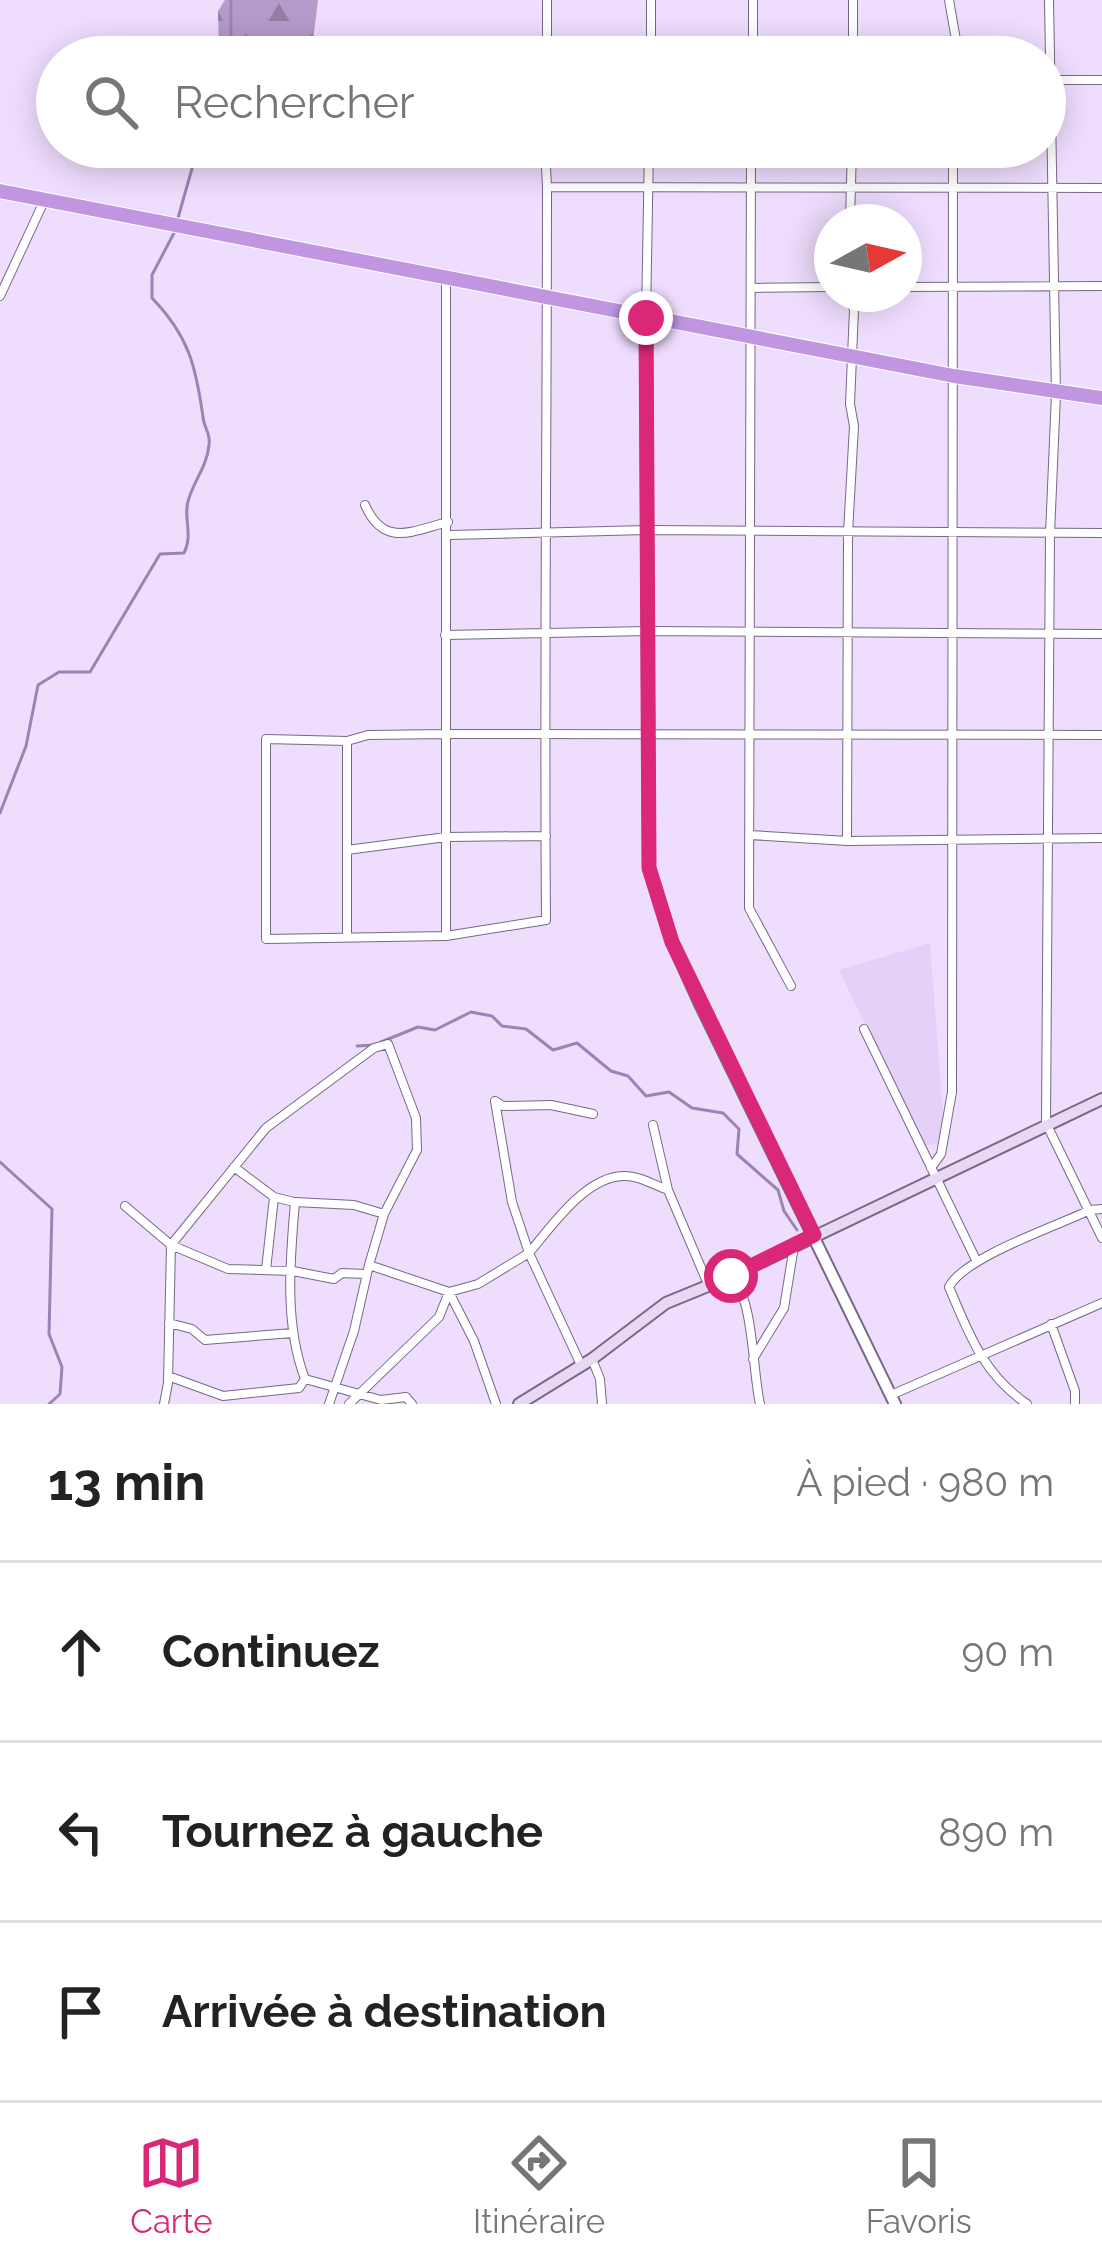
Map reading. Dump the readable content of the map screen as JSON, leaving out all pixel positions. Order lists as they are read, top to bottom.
{
  "north": "right",
  "page": {
    "search": "Rechercher",
    "heading": ["13 min", "À pied · 980 m"],
    "list": [
      ["Continuez", "90 m"],
      ["Tournez à gauche", "890 m"],
      "Arrivée à destination"
    ],
    "nav": ["Carte", "Itinéraire", "Favoris"]
  }
}
